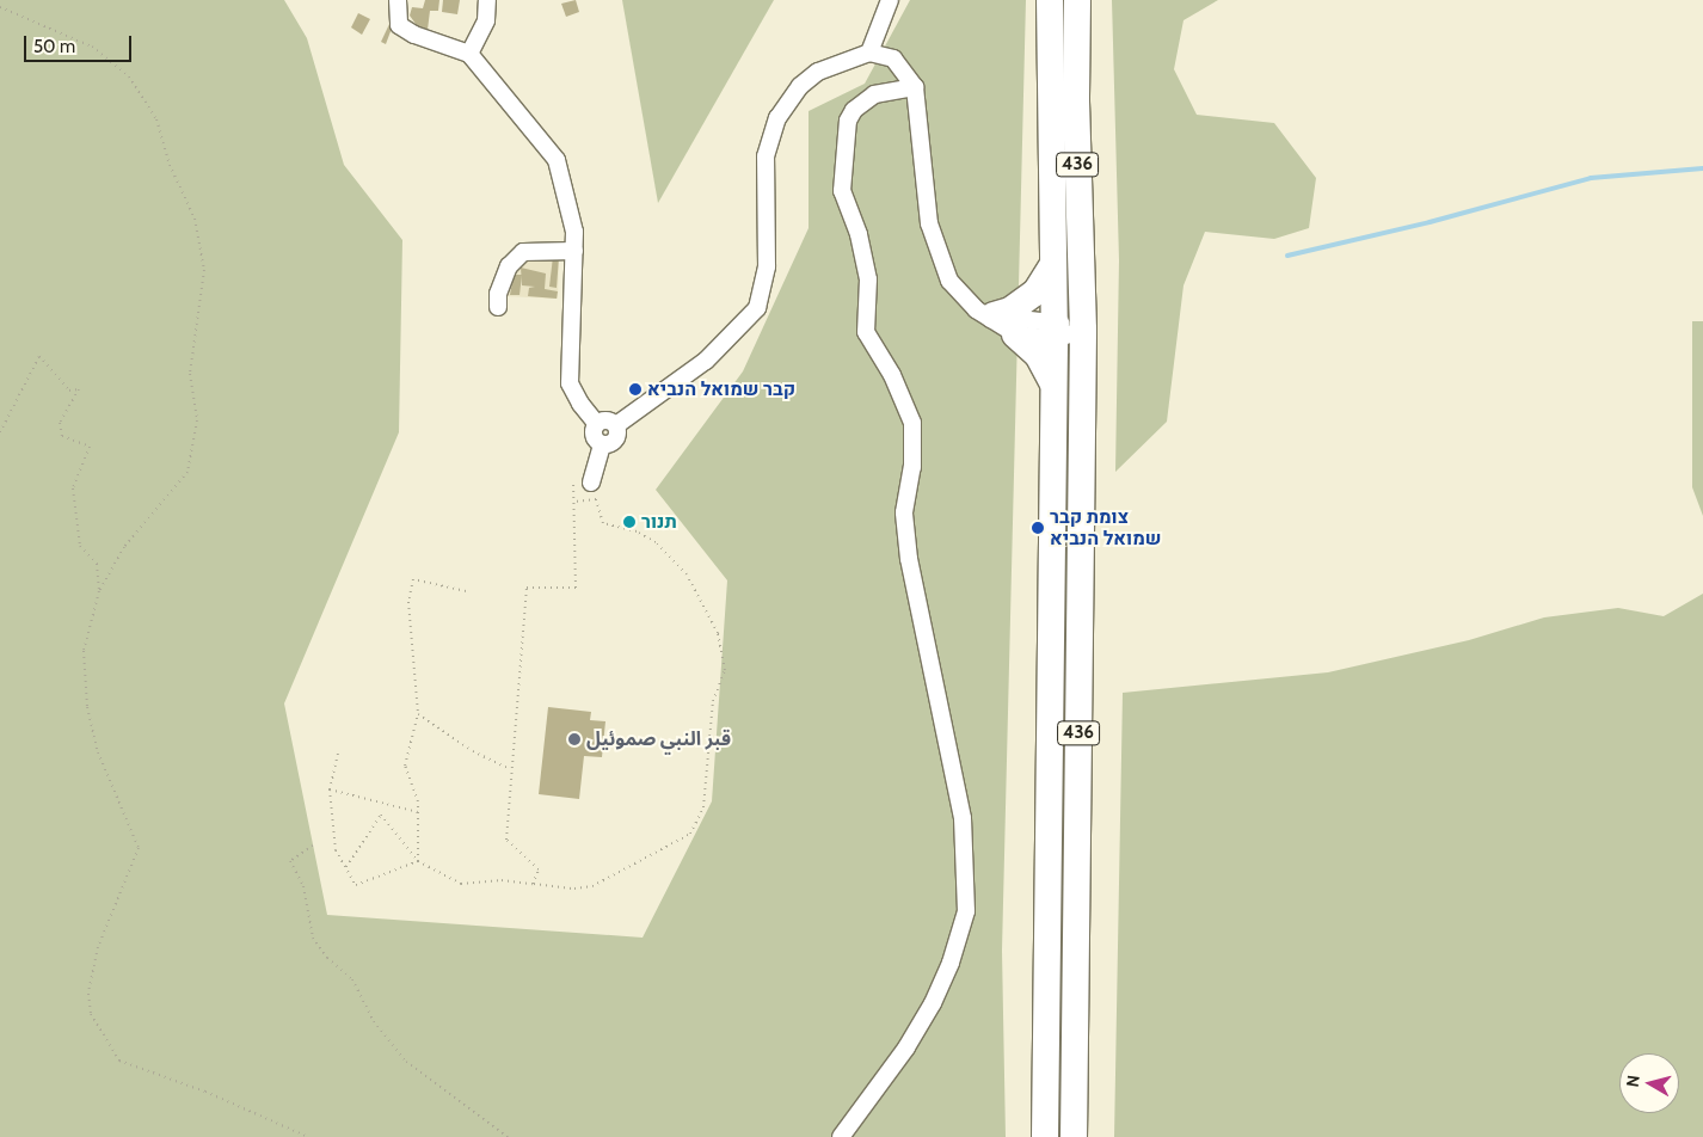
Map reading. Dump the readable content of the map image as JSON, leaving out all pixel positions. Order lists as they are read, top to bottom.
{
  "streets": {
    "main road": ["436"]
  },
  "places": [
    "קבר שמואל הנביא",
    "תנור",
    "צומת קבר שמואל הנביא",
    "قبر النبي صموئيل"
  ],
  "scale_bar": "50 m",
  "north": "left"
}
